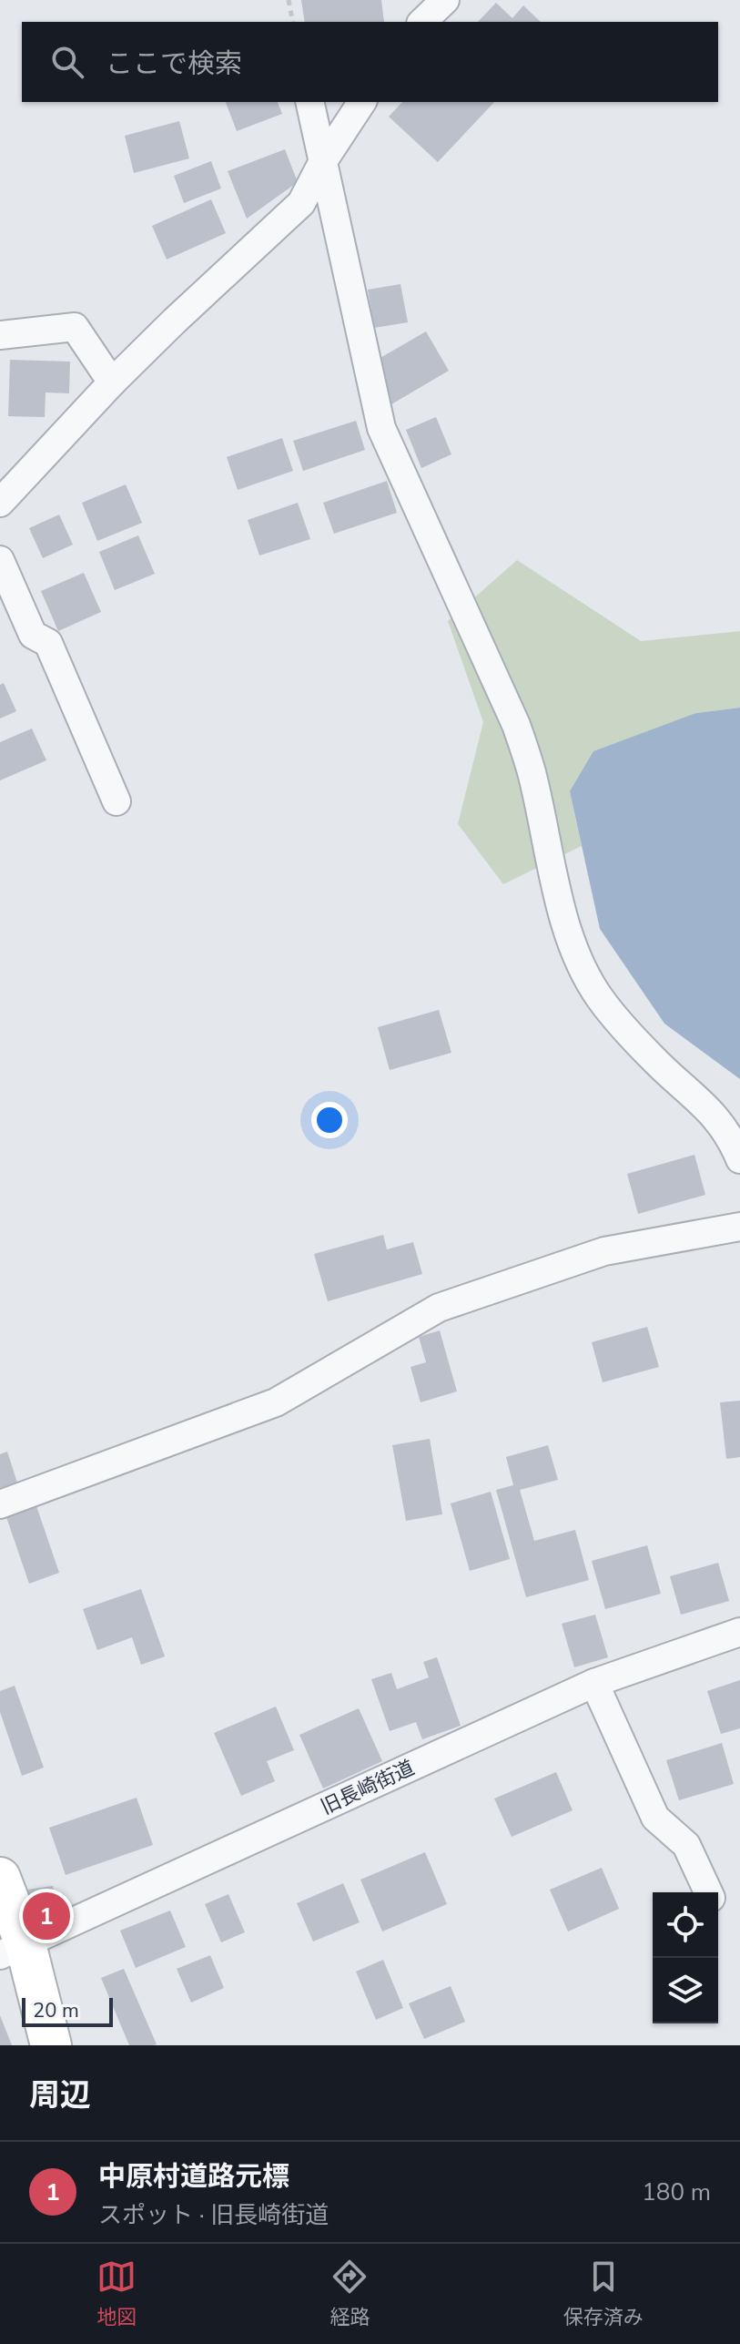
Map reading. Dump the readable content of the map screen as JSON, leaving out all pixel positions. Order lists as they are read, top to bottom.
{
  "streets": {
    "street": ["旧長崎街道"]
  },
  "scale_bar": "20 m",
  "page": {
    "search": "ここで検索",
    "pins": "1",
    "scale": "20 m",
    "heading": "周辺",
    "list": [
      {
        "mark": "1",
        "name": "中原村道路元標",
        "note": "スポット · 旧長崎街道",
        "value": "180 m"
      }
    ],
    "nav": ["地図", "経路", "保存済み"]
  }
}
